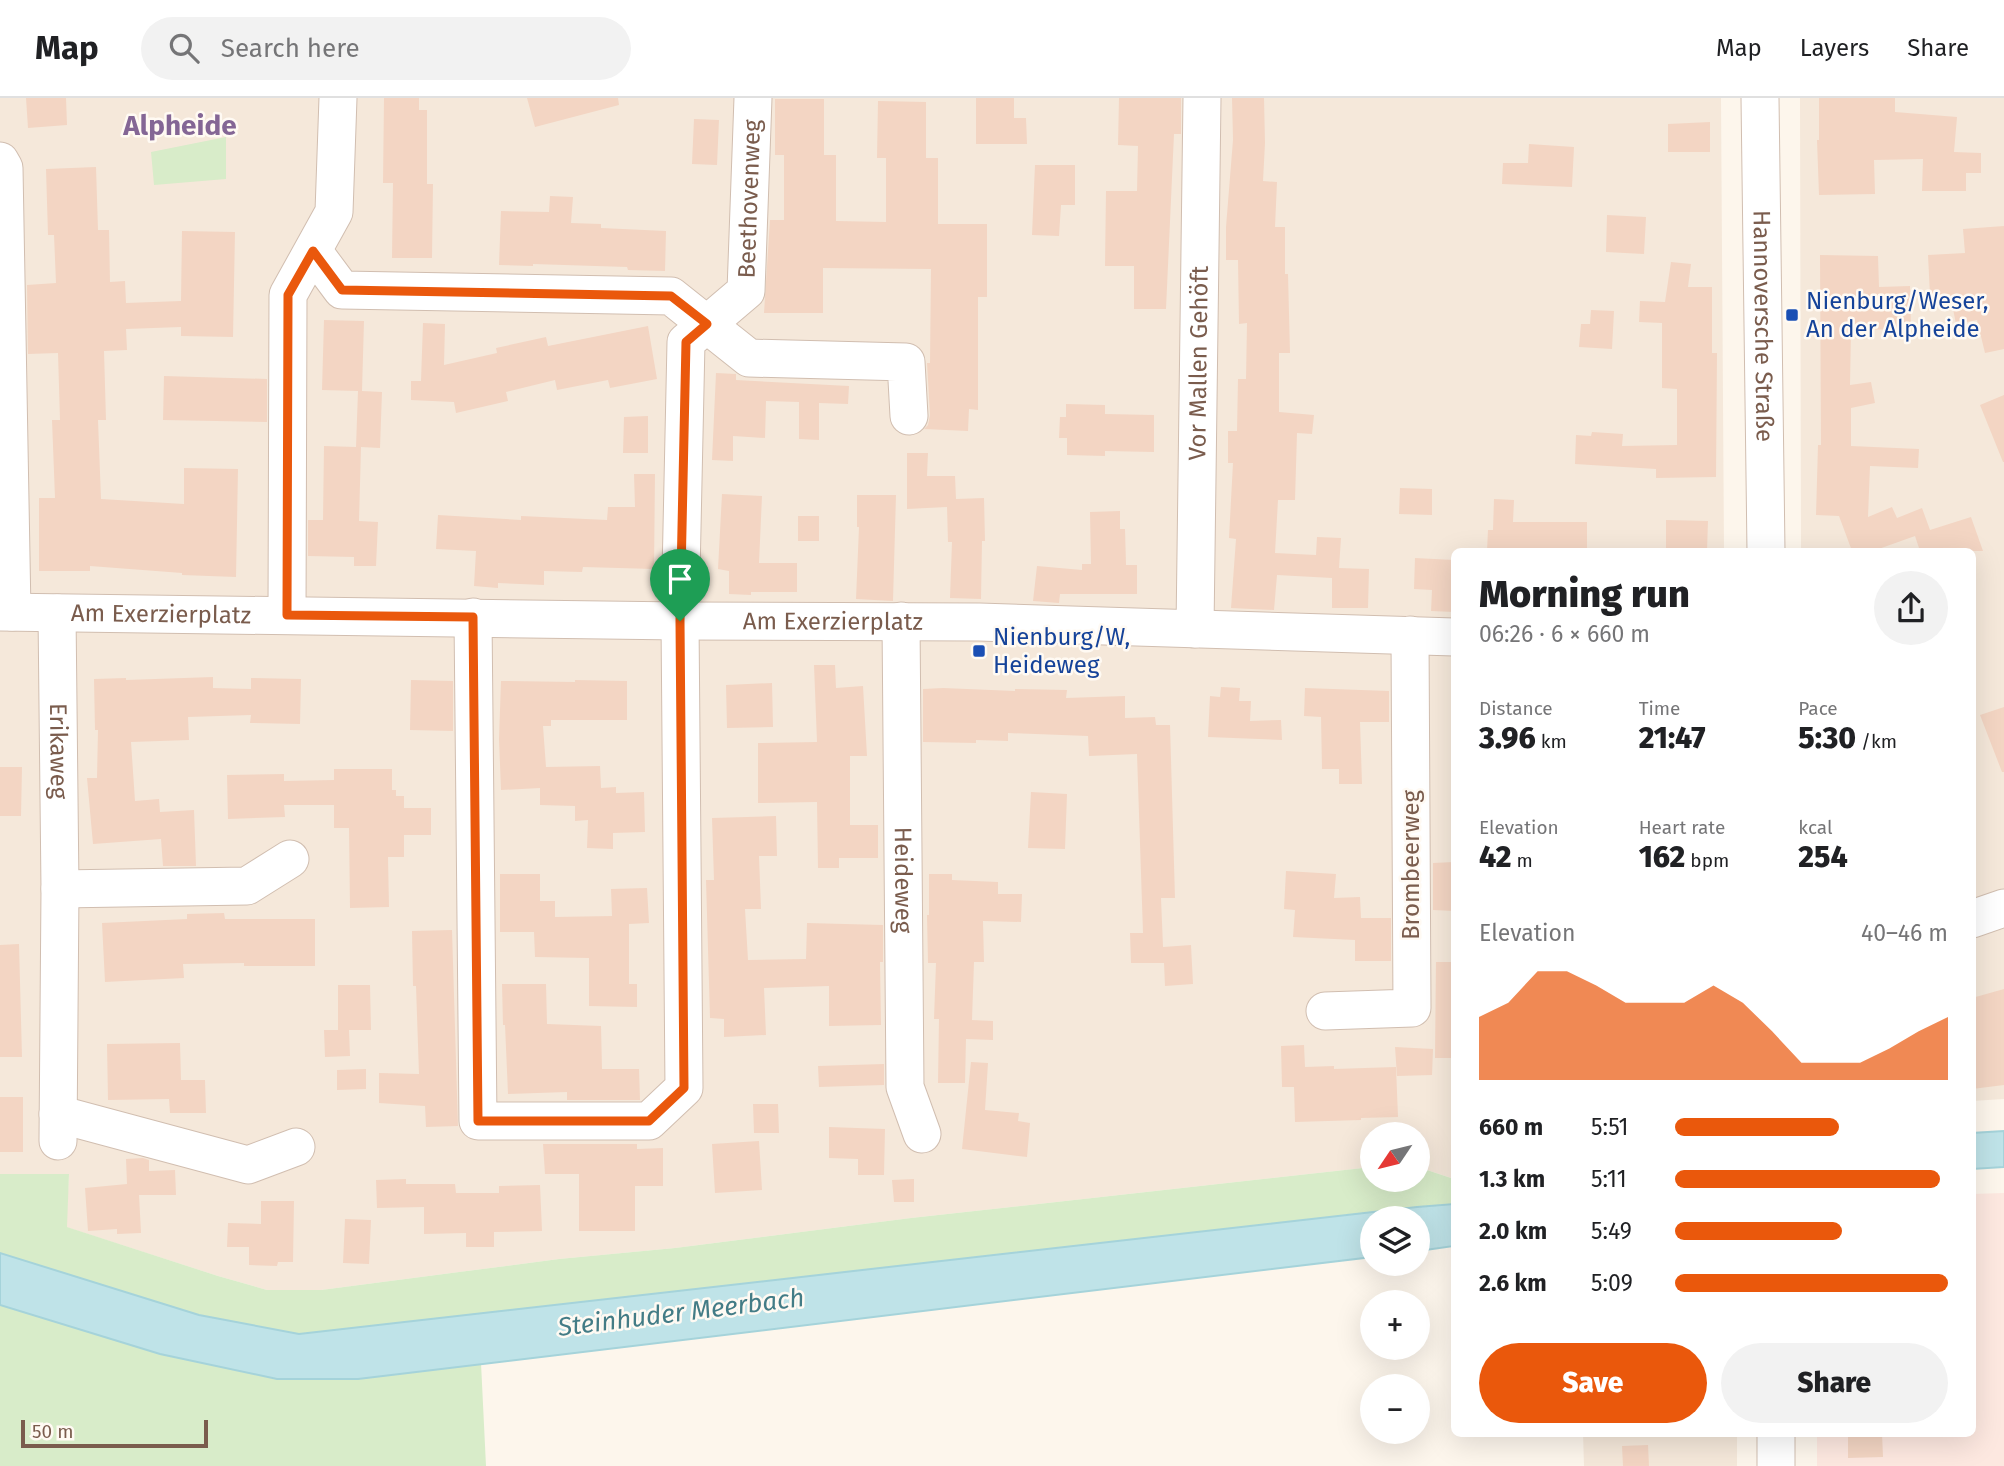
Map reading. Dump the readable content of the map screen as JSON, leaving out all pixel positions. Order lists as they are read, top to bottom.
{
  "streets": {
    "street": [
      "Beethovenweg",
      "Hannoversche Straße",
      "Vor Mallen Gehöft",
      "Am Exerzierplatz",
      "Erikaweg",
      "Brombeerweg",
      "Heideweg"
    ]
  },
  "crossings": [
    ["Beethovenweg", "Am Exerzierplatz"],
    ["Vor Mallen Gehöft", "Am Exerzierplatz"],
    ["Am Exerzierplatz", "Erikaweg"],
    ["Am Exerzierplatz", "Brombeerweg"],
    ["Am Exerzierplatz", "Heideweg"]
  ],
  "districts": ["Alpheide"],
  "water": ["Steinhuder Meerbach"],
  "places": {
    "transit": ["Nienburg/Weser, An der Alpheide", "Nienburg/W, Heideweg"]
  },
  "scale_bar": "50 m",
  "north": "bottom left",
  "page": {
    "header": "Map",
    "search": "Search here",
    "nav": ["Map", "Layers", "Share"],
    "heading": ["Morning run", "06:26 · 6 × 660 m"],
    "stats": [
      ["Distance", "3.96 km"],
      ["Time", "21:47"],
      ["Pace", "5:30 /km"],
      ["Elevation", "42 m"],
      ["Heart rate", "162 bpm"],
      ["kcal", "254"]
    ],
    "chart": ["Elevation", "40–46 m"],
    "list": [
      {
        "name": "660 m",
        "note": "5:51"
      },
      {
        "name": "1.3 km",
        "note": "5:11"
      },
      {
        "name": "2.0 km",
        "note": "5:49"
      },
      {
        "name": "2.6 km",
        "note": "5:09"
      }
    ],
    "map_buttons": ["+", "−"],
    "buttons": ["Save", "Share"],
    "scale": "50 m"
  }
}
